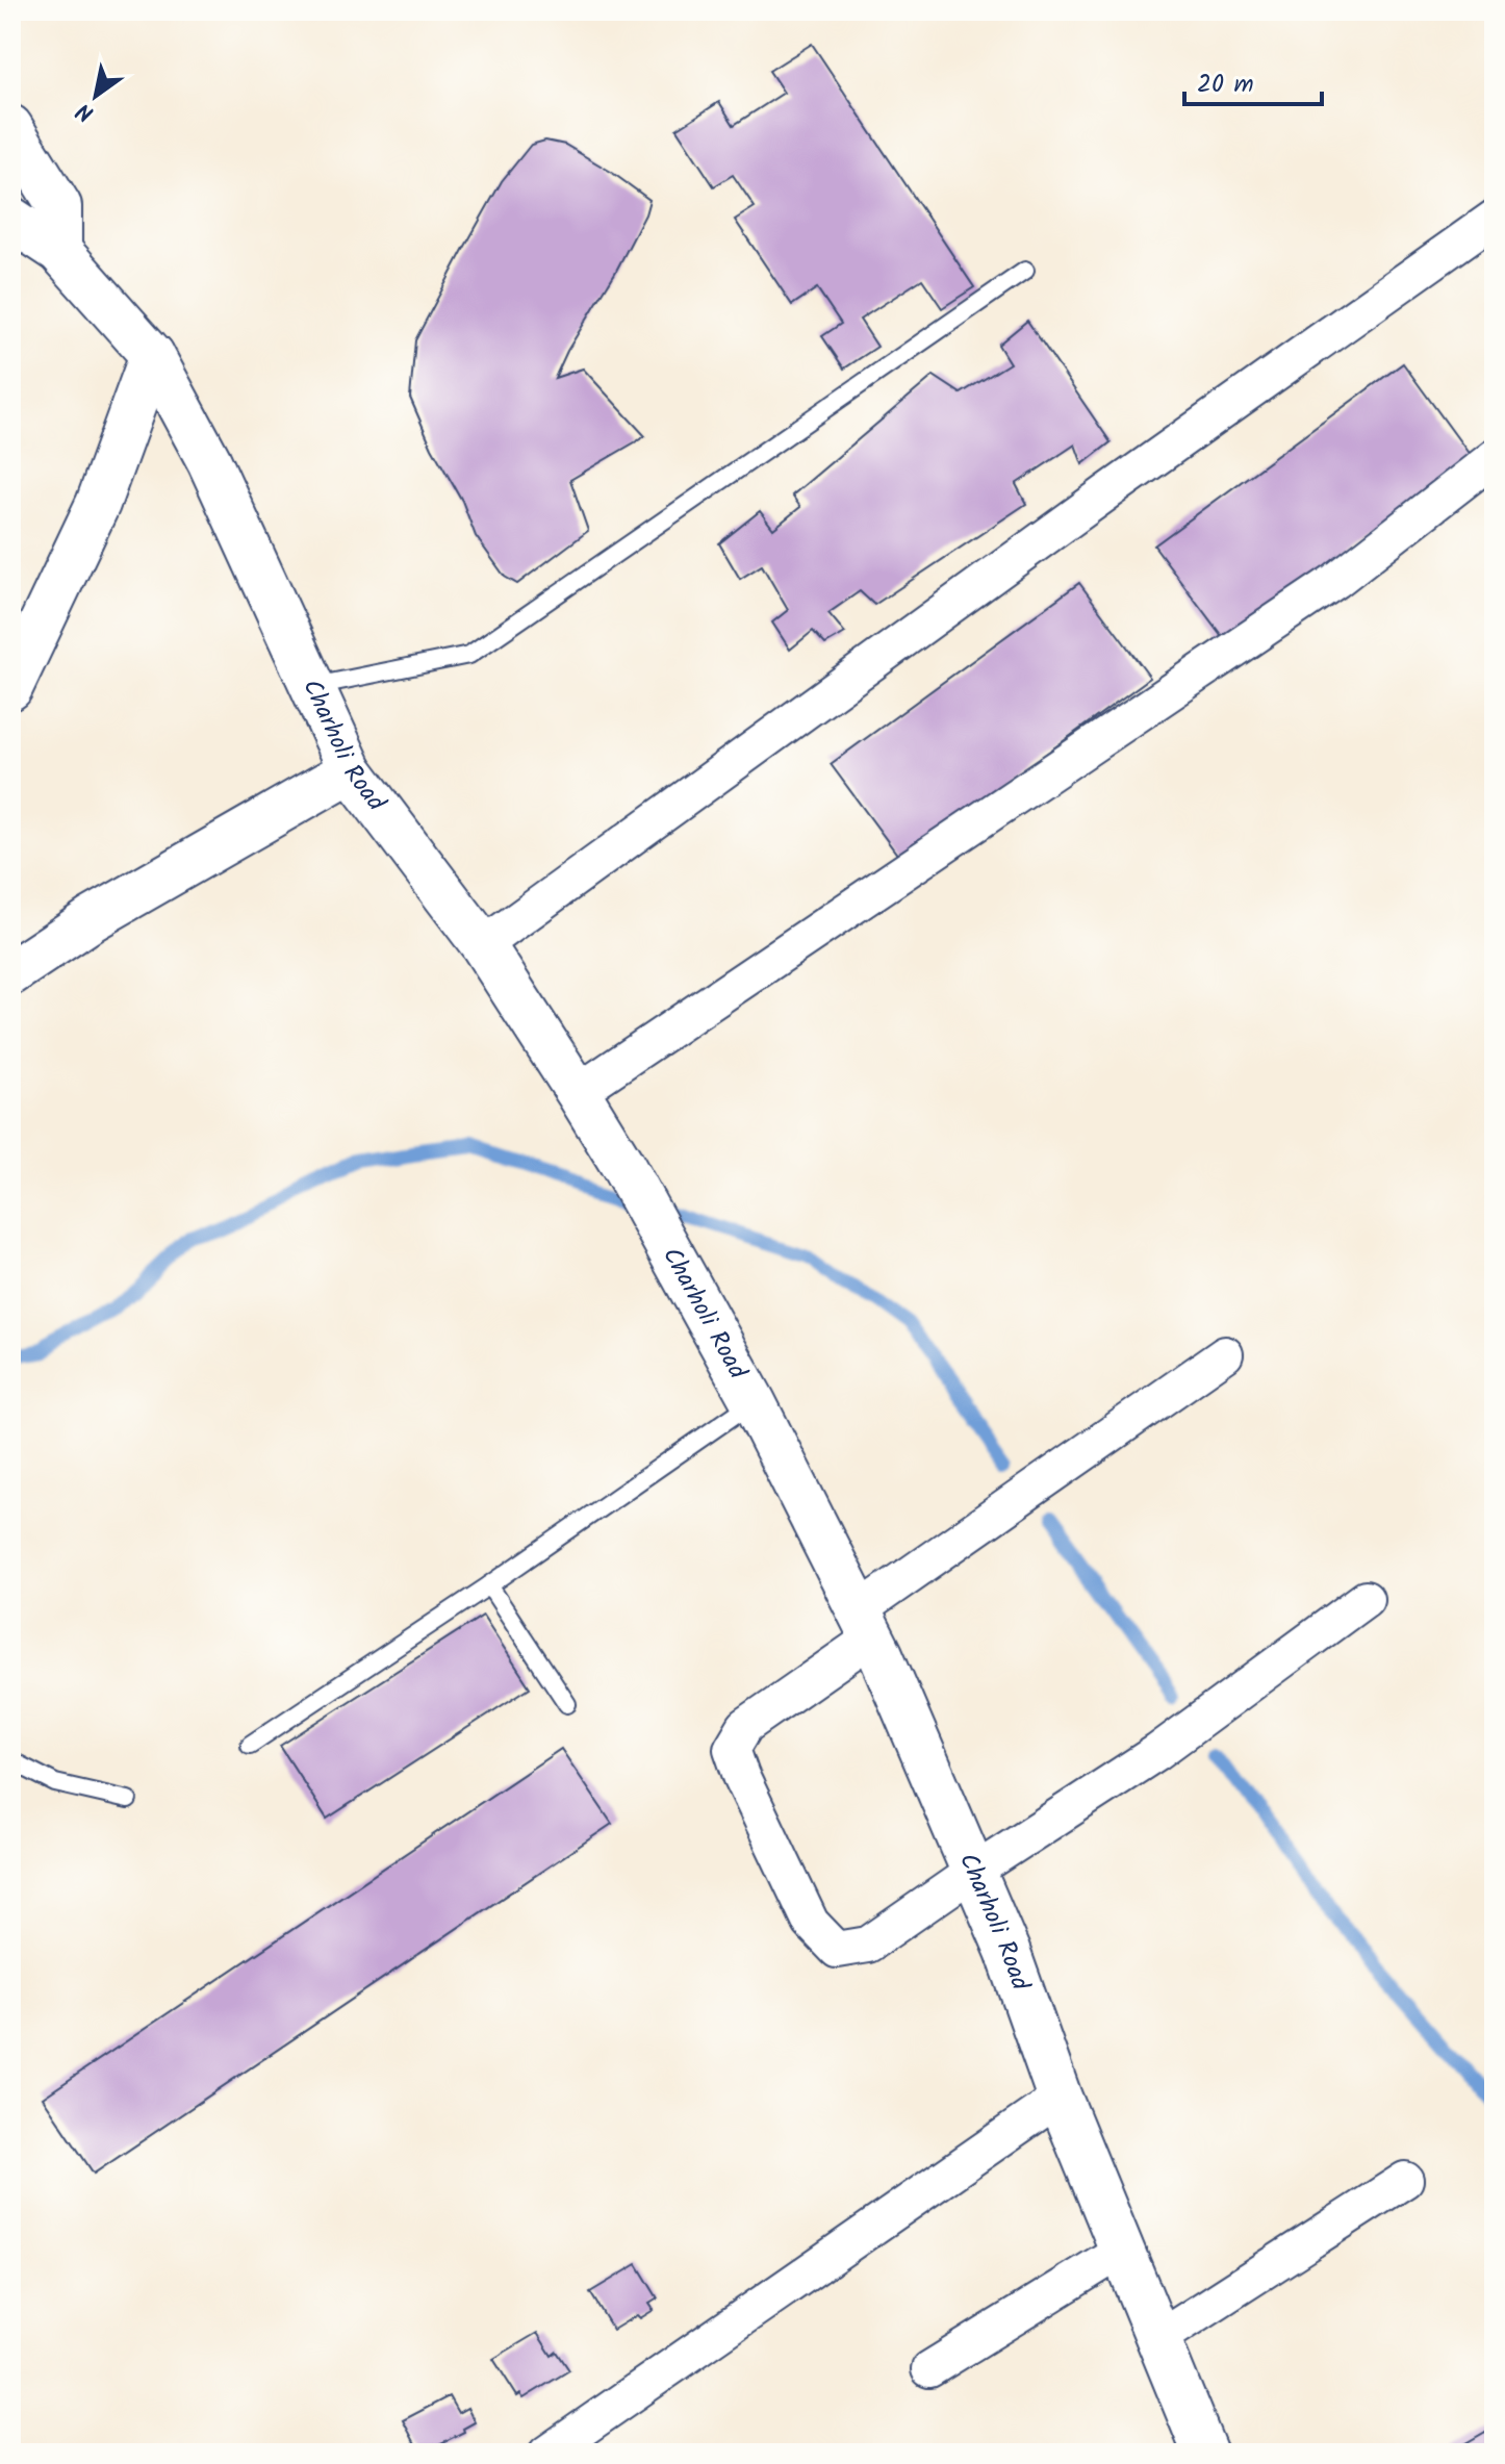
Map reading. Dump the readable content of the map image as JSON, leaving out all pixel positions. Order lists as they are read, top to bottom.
{
  "streets": {
    "street": ["Charholi Road"]
  },
  "scale_bar": "20 m",
  "north": "bottom left"
}
